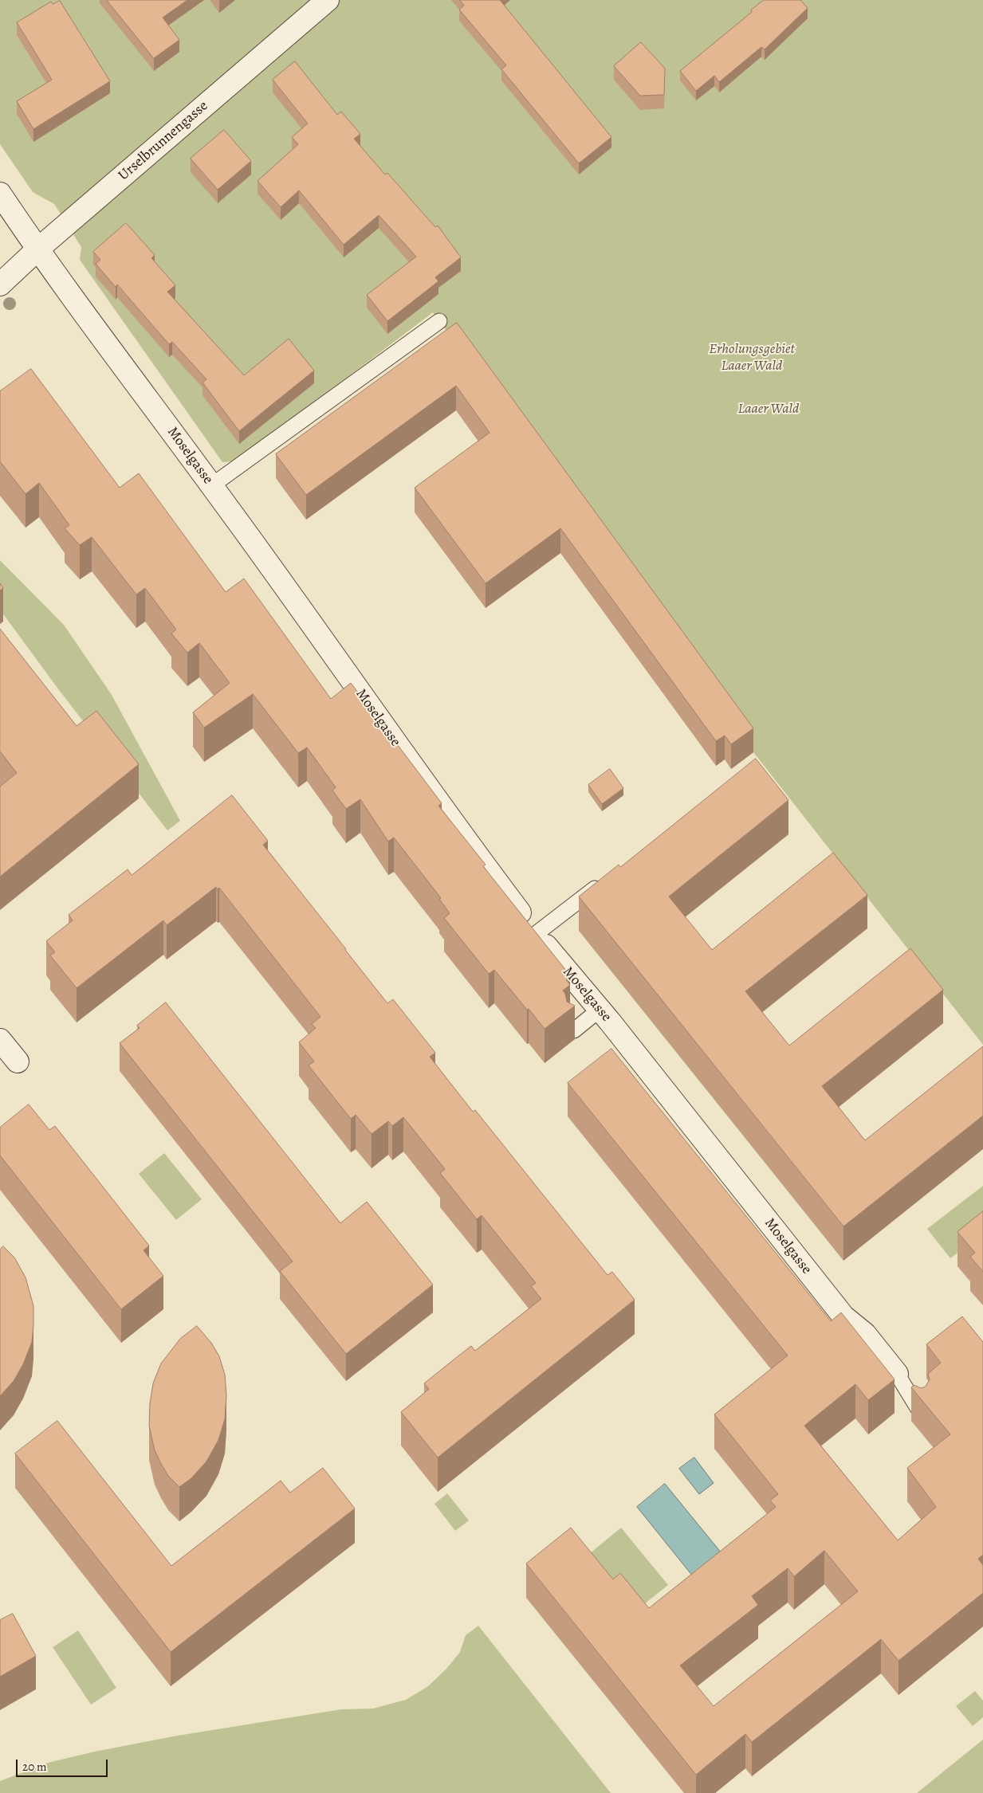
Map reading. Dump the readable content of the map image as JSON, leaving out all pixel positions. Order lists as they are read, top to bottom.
{
  "streets": {
    "street": ["Urselbrunnengasse", "Moselgasse"]
  },
  "crossings": [
    ["Urselbrunnengasse", "Moselgasse"]
  ],
  "parks": ["Erholungsgebiet Laaer Wald", "Laaer Wald"],
  "scale_bar": "20 m"
}
